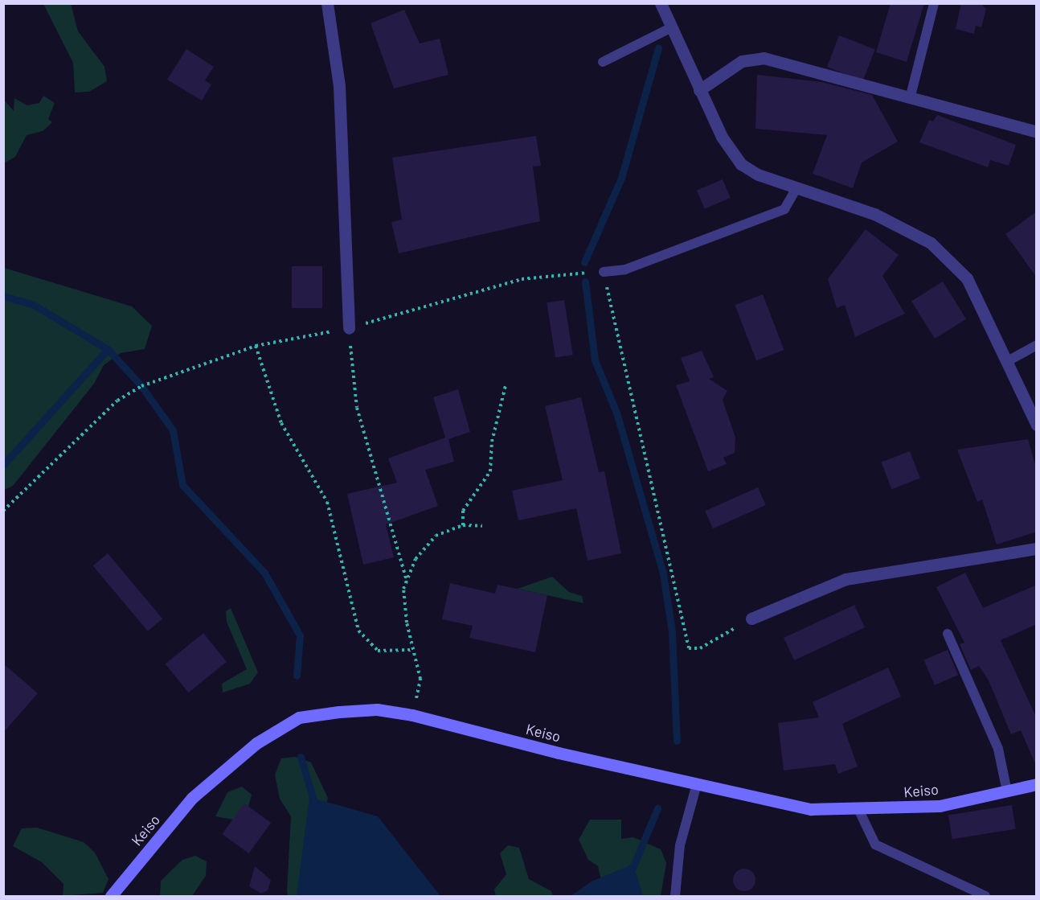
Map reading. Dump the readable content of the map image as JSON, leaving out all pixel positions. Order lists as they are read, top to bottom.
{
  "streets": {
    "street": ["Keiso"]
  }
}
